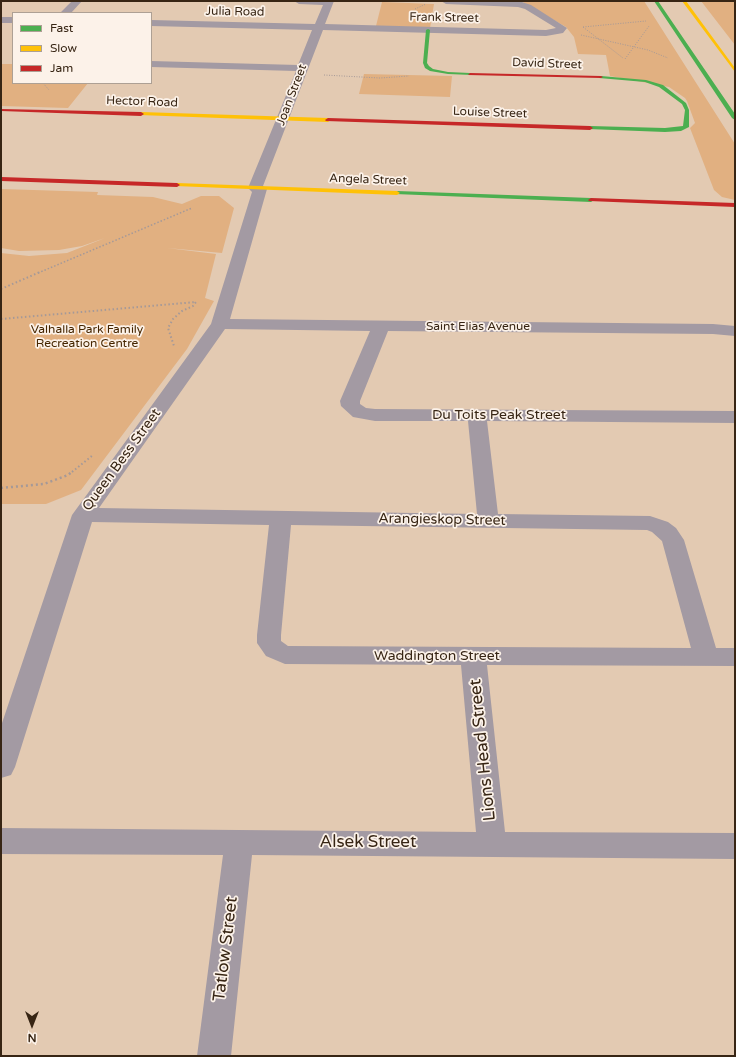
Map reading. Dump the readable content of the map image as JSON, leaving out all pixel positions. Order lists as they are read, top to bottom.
{
  "streets": {
    "street": [
      "Julia Road",
      "Frank Street",
      "David Street",
      "Joan Street",
      "Hector Road",
      "Louise Street",
      "Angela Street",
      "Saint Elias Avenue",
      "Du Toits Peak Street",
      "Queen Bess Street",
      "Arangieskop Street",
      "Waddington Street",
      "Lions Head Street",
      "Alsek Street",
      "Tatlow Street"
    ]
  },
  "crossings": [
    ["Julia Road", "Frank Street"],
    ["Julia Road", "Joan Street"],
    ["Frank Street", "Joan Street"],
    ["David Street", "Louise Street"],
    ["Joan Street", "Hector Road"],
    ["Joan Street", "Louise Street"],
    ["Joan Street", "Angela Street"],
    ["Joan Street", "Queen Bess Street"],
    ["Hector Road", "Louise Street"],
    ["Angela Street", "Queen Bess Street"],
    ["Saint Elias Avenue", "Du Toits Peak Street"],
    ["Saint Elias Avenue", "Queen Bess Street"],
    ["Queen Bess Street", "Arangieskop Street"],
    ["Arangieskop Street", "Waddington Street"],
    ["Waddington Street", "Lions Head Street"],
    ["Lions Head Street", "Alsek Street"],
    ["Alsek Street", "Tatlow Street"]
  ],
  "parks": ["Valhalla Park Family Recreation Centre"],
  "legend": ["Fast", "Slow", "Jam"],
  "north": "bottom"
}
